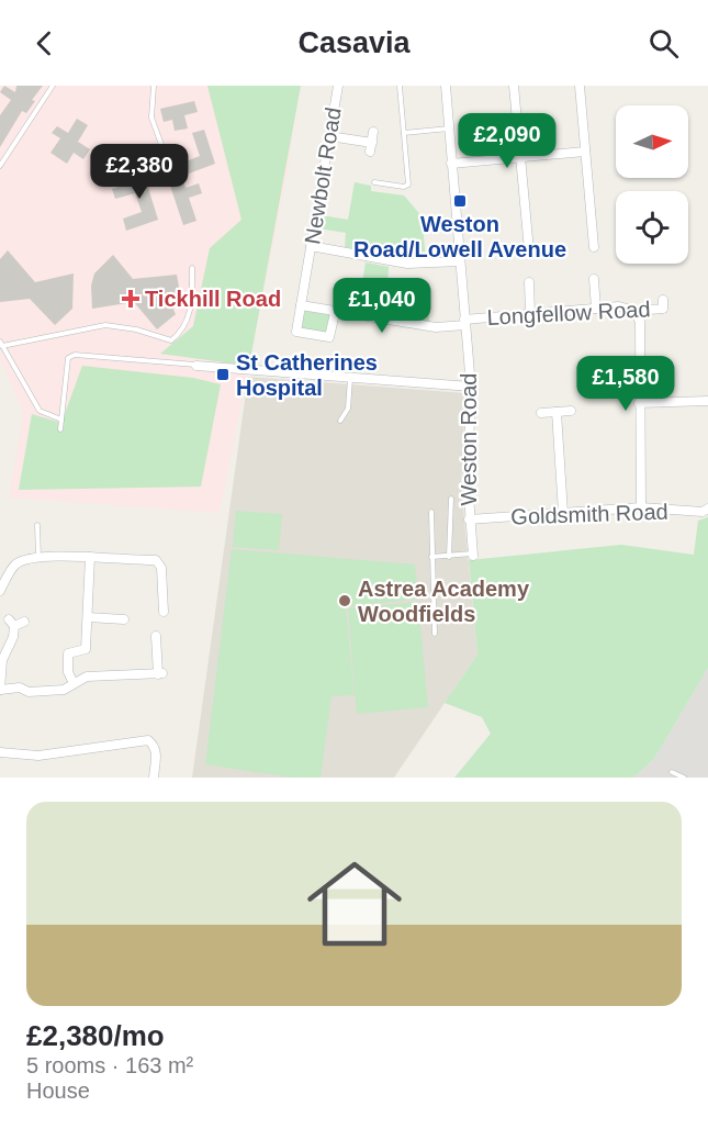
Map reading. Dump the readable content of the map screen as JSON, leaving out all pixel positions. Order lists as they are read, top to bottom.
{
  "streets": {
    "street": [
      "Newbolt Road",
      "Longfellow Road",
      "Weston Road",
      "Goldsmith Road"
    ]
  },
  "crossings": [
    ["Newbolt Road", "Longfellow Road"],
    ["Longfellow Road", "Weston Road"],
    ["Weston Road", "Goldsmith Road"]
  ],
  "places": {
    "transit": ["Weston Road/Lowell Avenue", "St Catherines Hospital"],
    "health": ["Tickhill Road"],
    "other": ["Astrea Academy Woodfields"]
  },
  "north": "right",
  "page": {
    "header": "Casavia",
    "price": [
      "£2,090",
      "£2,380",
      "£1,040",
      "£1,580"
    ],
    "list": [
      {
        "name": "£2,380/mo",
        "note": "5 rooms · 163 m² · House"
      }
    ]
  }
}
